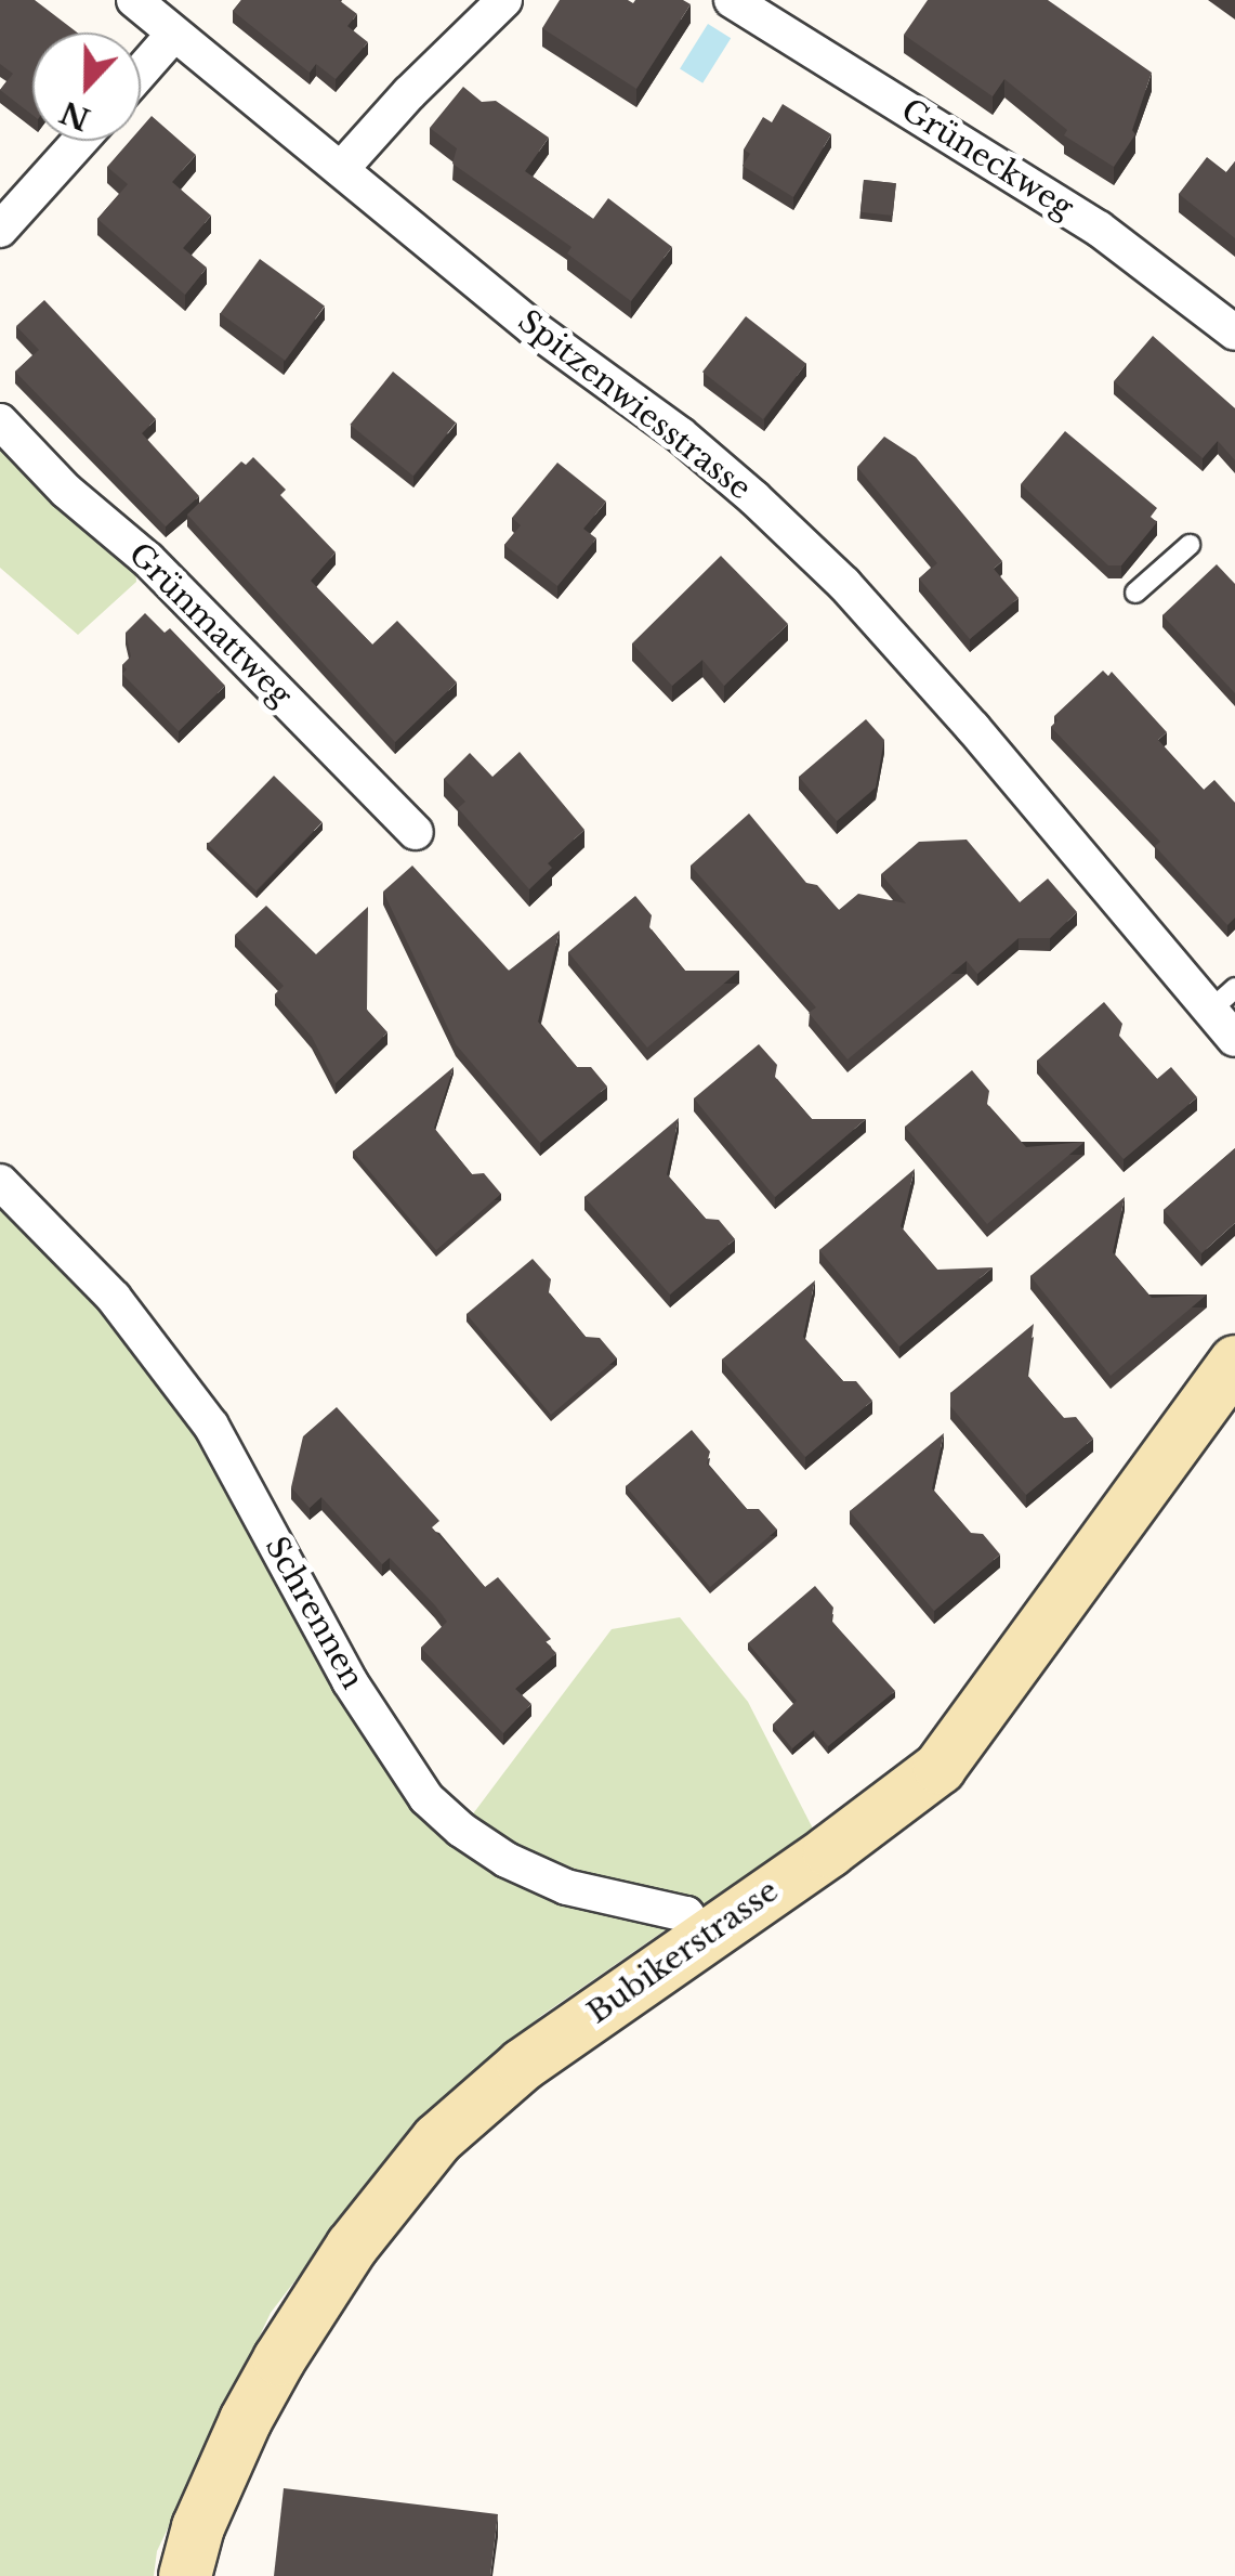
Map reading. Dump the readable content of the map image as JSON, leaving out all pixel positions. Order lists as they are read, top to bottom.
{
  "streets": {
    "street": [
      "Grüneckweg",
      "Spitzenwiesstrasse",
      "Grünmattweg",
      "Schrennen",
      "Bubikerstrasse"
    ]
  },
  "crossings": [
    ["Schrennen", "Bubikerstrasse"]
  ],
  "north": "bottom"
}
